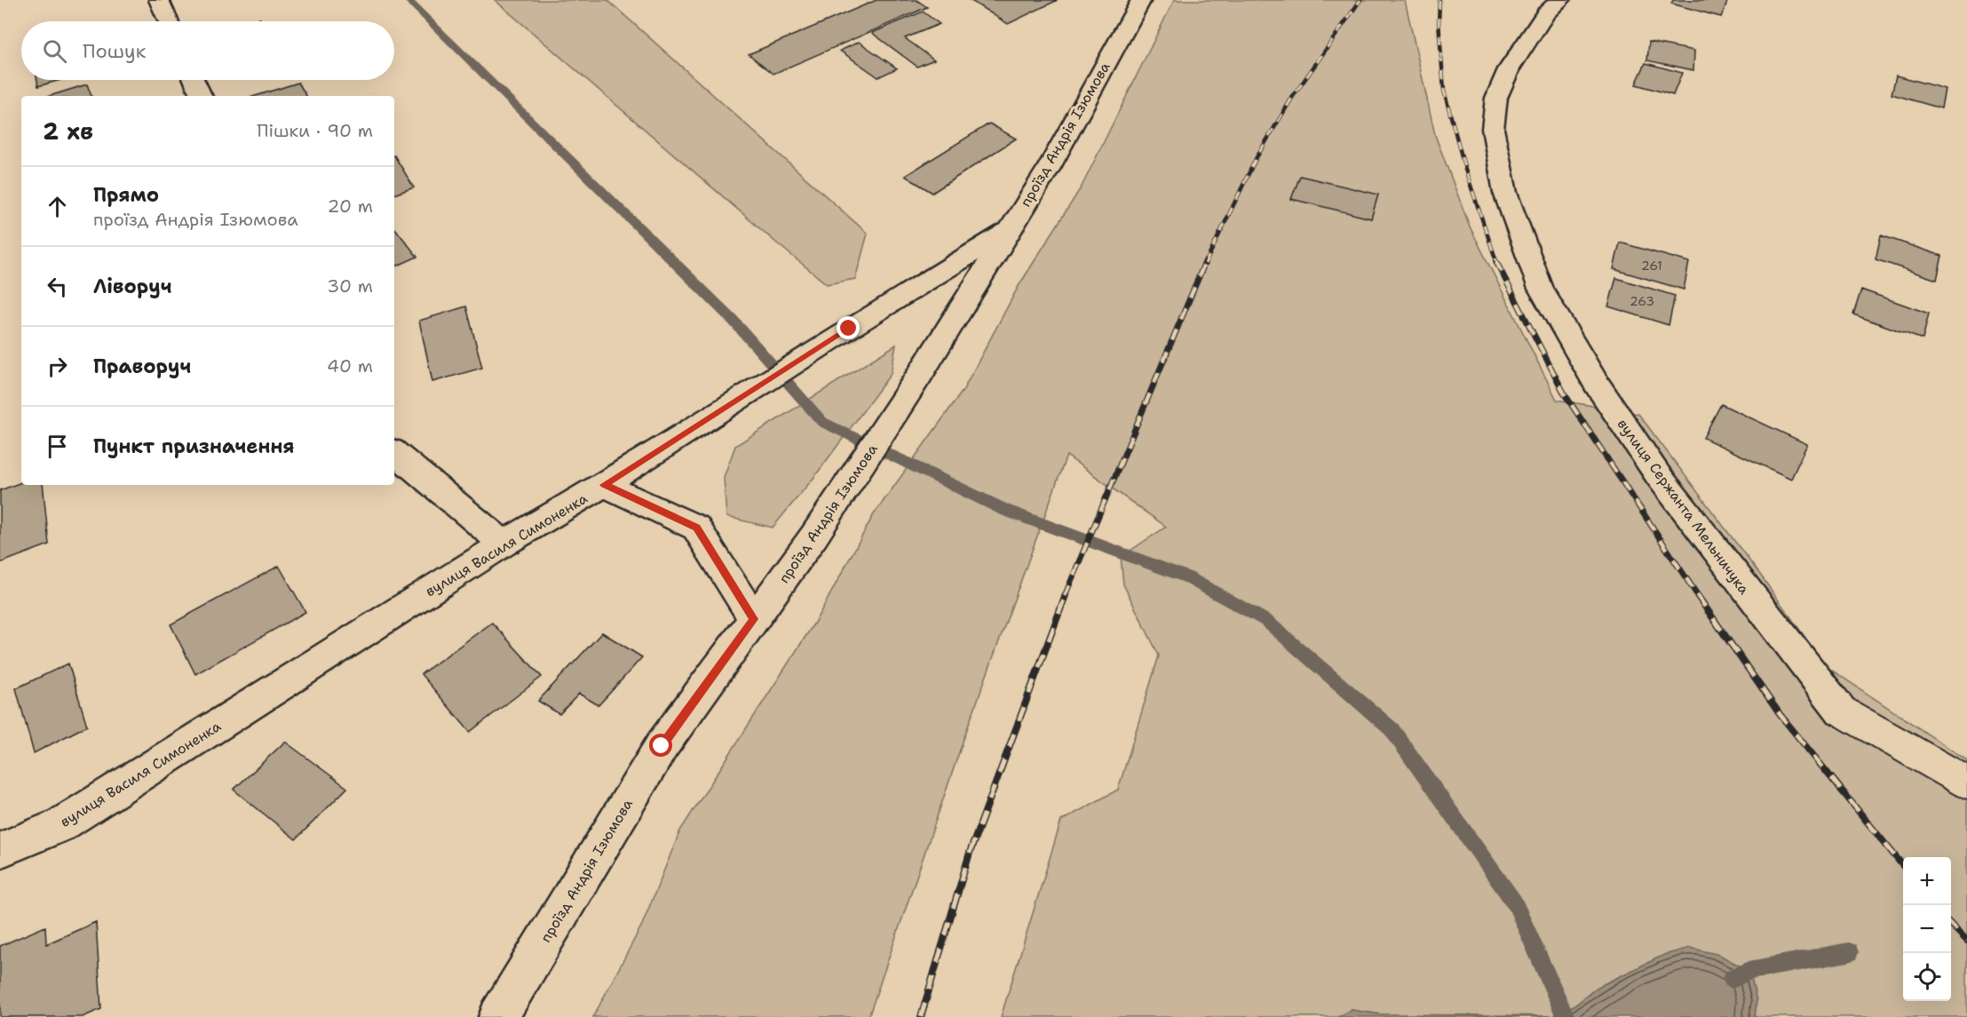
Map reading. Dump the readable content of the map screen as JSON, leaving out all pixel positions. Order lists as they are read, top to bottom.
{
  "streets": {
    "street": ["проїзд Андрія Ізюмова", "вулиця Сержанта Мельничука", "вулиця Василя Симоненка"]
  },
  "crossings": [
    ["проїзд Андрія Ізюмова", "вулиця Василя Симоненка"]
  ],
  "house_numbers": ["261", "263"],
  "page": {
    "search": "Пошук",
    "heading": ["2 хв", "Пішки · 90 m"],
    "list": [
      ["Прямо", "проїзд Андрія Ізюмова", "20 m"],
      ["Ліворуч", "30 m"],
      ["Праворуч", "40 m"],
      "Пункт призначення"
    ],
    "map_buttons": ["+", "−"]
  }
}
